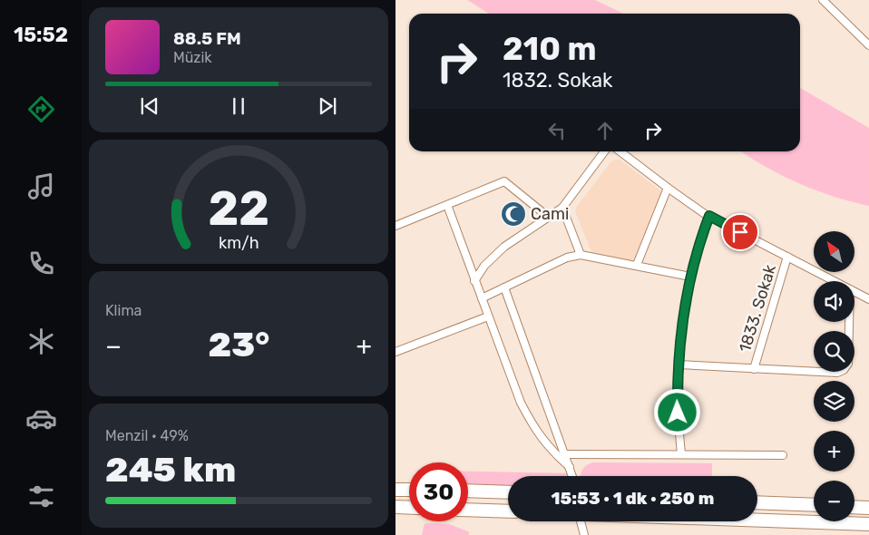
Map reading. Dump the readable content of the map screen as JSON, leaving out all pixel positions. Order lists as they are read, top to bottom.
{
  "streets": {
    "street": ["1833. Sokak"]
  },
  "places": {
    "mosque": ["Cami"]
  },
  "north": "top left",
  "page": {
    "tabs": "15:52",
    "turn": ["210 m", "1832. Sokak"],
    "song": ["88.5 FM", "Müzik"],
    "map_buttons": ["+", "−"],
    "tile": [
      "Klima",
      ["Menzil · 49%", "245 km"]
    ],
    "heat": ["−", "23°", "+"],
    "limit": "30",
    "trip": "15:53 · 1 dk · 250 m",
    "gauge": ["22", "km/h"]
  }
}
